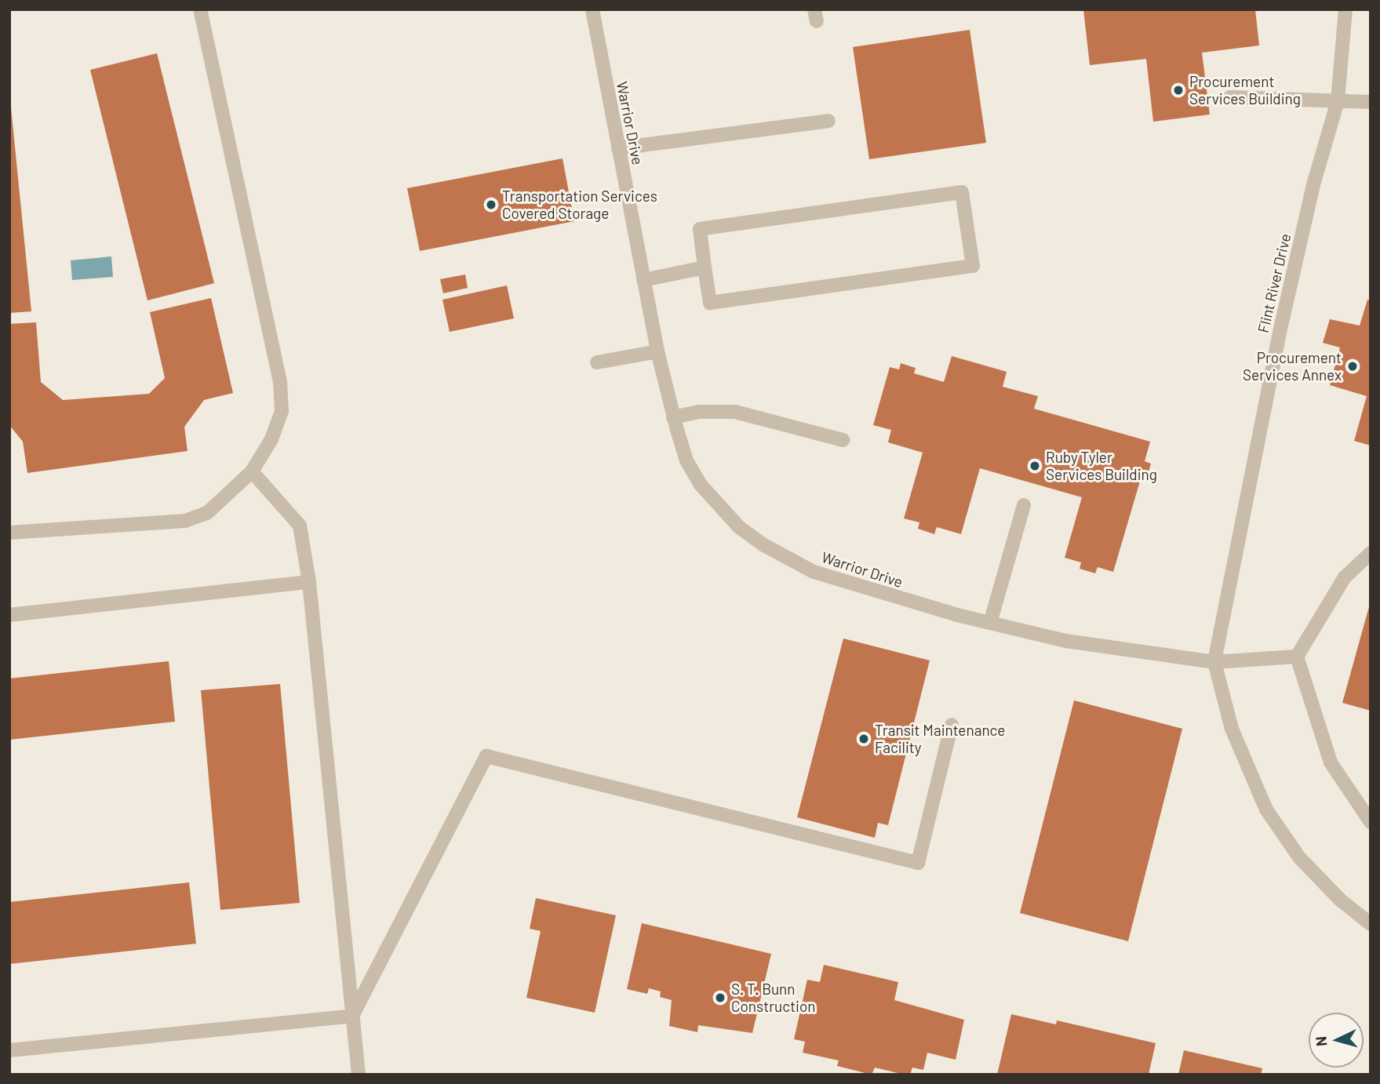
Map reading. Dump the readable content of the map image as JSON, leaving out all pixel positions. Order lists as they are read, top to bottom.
{
  "streets": {
    "street": ["Warrior Drive", "Flint River Drive"]
  },
  "crossings": [
    ["Warrior Drive", "Flint River Drive"]
  ],
  "places": [
    "Procurement Services Building",
    "Transportation Services Covered Storage",
    "Procurement Services Annex",
    "Ruby Tyler Services Building",
    "Transit Maintenance Facility",
    "S. T. Bunn Construction"
  ],
  "north": "left"
}
